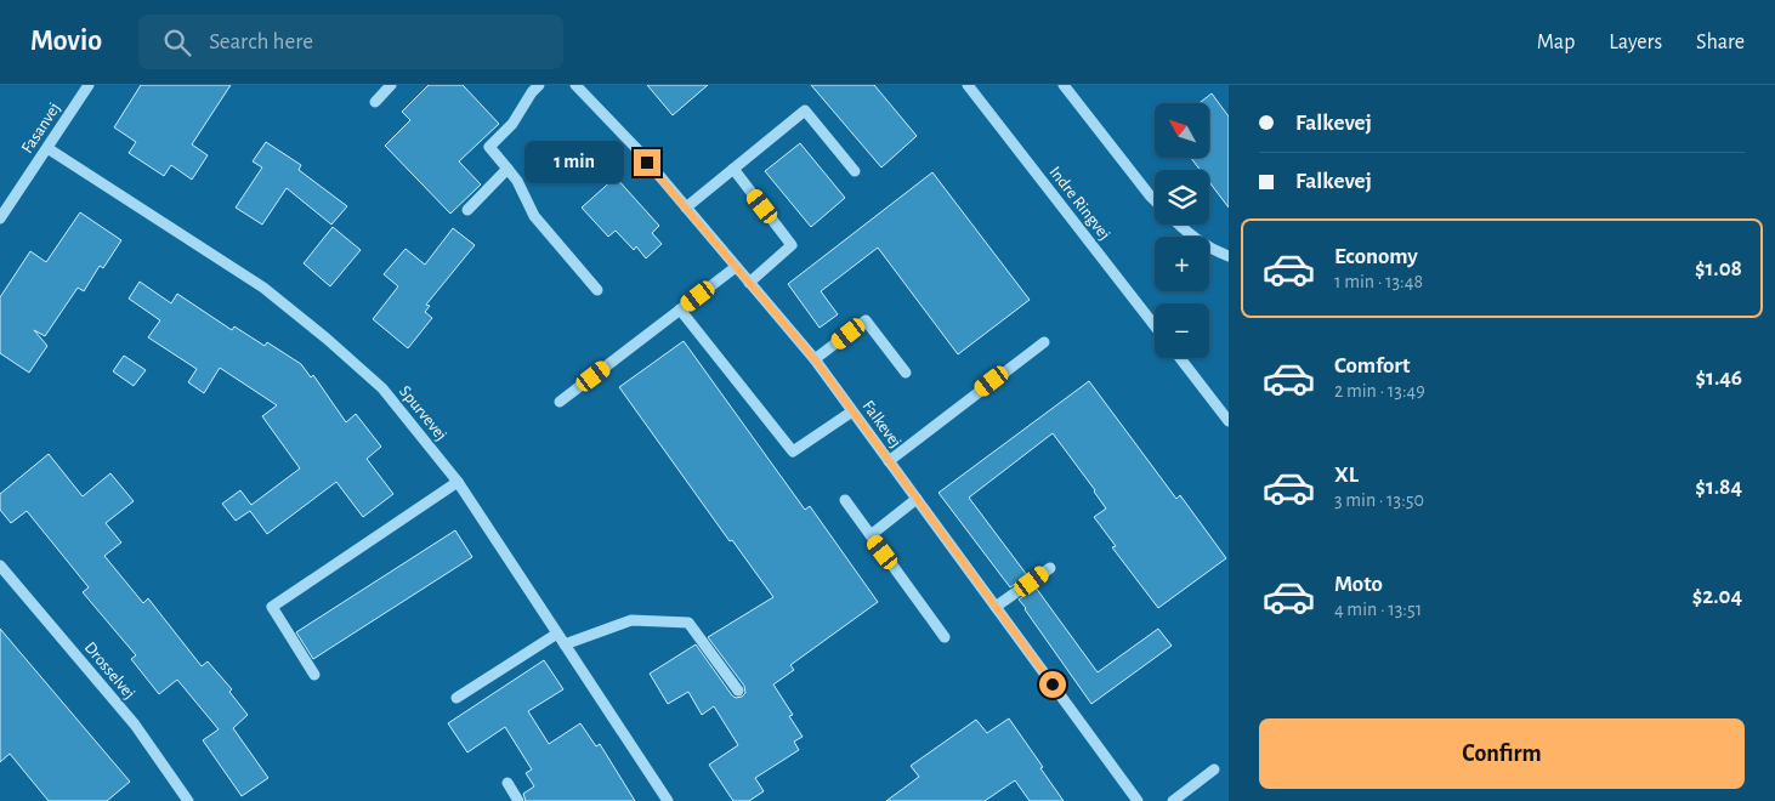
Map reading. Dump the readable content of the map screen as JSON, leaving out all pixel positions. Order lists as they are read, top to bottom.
{
  "streets": {
    "street": [
      "Fasanvej",
      "Indre Ringvej",
      "Spurvevej",
      "Falkevej",
      "Drosselvej"
    ]
  },
  "crossings": [
    ["Fasanvej", "Spurvevej"]
  ],
  "north": "top left",
  "page": {
    "header": "Movio",
    "search": "Search here",
    "nav": ["Map", "Layers", "Share"],
    "banner": ["Falkevej", "Falkevej"],
    "map_buttons": ["+", "−"],
    "bubble": "1 min",
    "list": [
      {
        "name": "Economy",
        "note": "1 min · 13:48",
        "value": "$1.08"
      },
      {
        "name": "Comfort",
        "note": "2 min · 13:49",
        "value": "$1.46"
      },
      {
        "name": "XL",
        "note": "3 min · 13:50",
        "value": "$1.84"
      },
      {
        "name": "Moto",
        "note": "4 min · 13:51",
        "value": "$2.04"
      }
    ],
    "buttons": "Confirm"
  }
}
